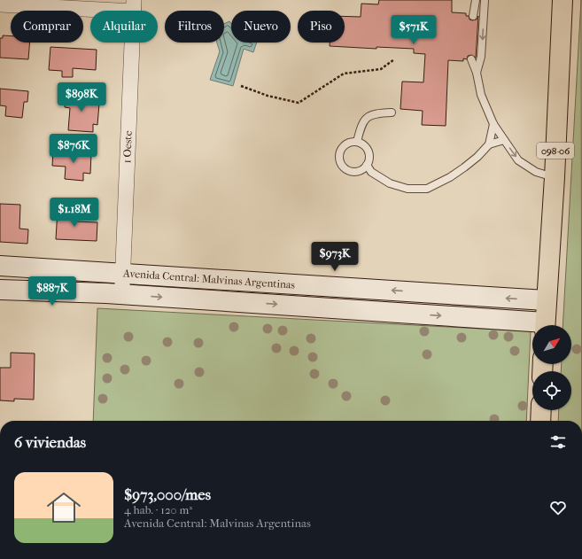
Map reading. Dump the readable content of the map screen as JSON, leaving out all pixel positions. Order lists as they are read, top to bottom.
{
  "streets": {
    "main road": ["098-06", "Avenida Central: Malvinas Argentinas"],
    "street": ["1 Oeste"]
  },
  "crossings": [
    ["1 Oeste", "Avenida Central: Malvinas Argentinas"],
    ["098-06", "Avenida Central: Malvinas Argentinas"]
  ],
  "north": "top right",
  "page": {
    "chip": [
      "Comprar",
      "Alquilar",
      "Filtros",
      "Nuevo",
      "Piso"
    ],
    "price": [
      "$571K",
      "$898K",
      "$876K",
      "$1.18M",
      "$973K",
      "$887K"
    ],
    "heading": "6 viviendas",
    "list": [
      {
        "name": "$973,000/mes",
        "note": "4 hab. · 120 m² · Avenida Central: Malvinas Argentinas"
      }
    ]
  }
}
